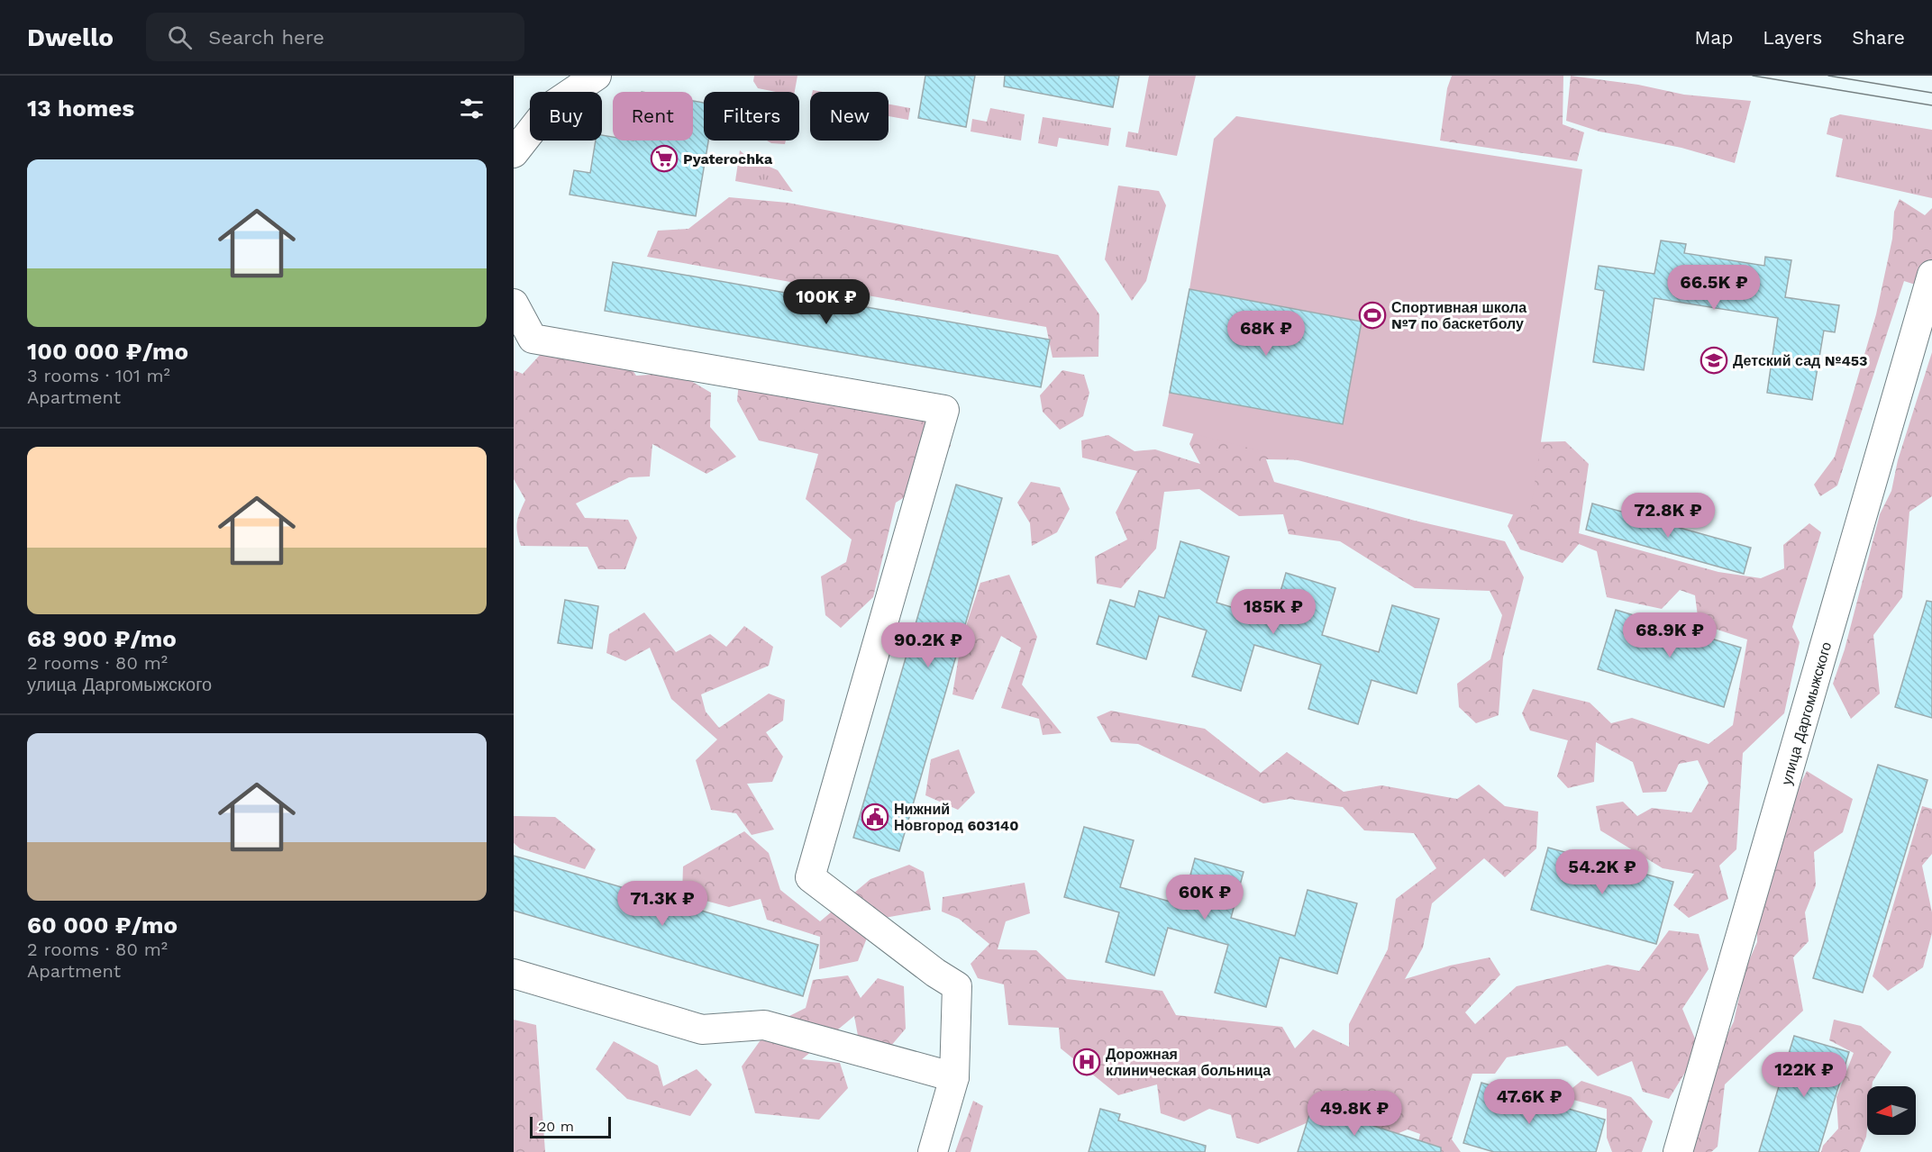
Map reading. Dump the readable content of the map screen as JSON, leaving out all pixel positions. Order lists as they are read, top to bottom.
{
  "streets": {
    "street": ["улица Даргомыжского"]
  },
  "places": {
    "supermarket": ["Pyaterochka"],
    "sports": ["Спортивная школа №7 по баскетболу"],
    "school or university": ["Детский сад №453"],
    "public building": ["Нижний Новгород 603140"],
    "hospital": ["Дорожная клиническая больница"]
  },
  "scale_bar": "20 m",
  "north": "left",
  "page": {
    "header": "Dwello",
    "search": "Search here",
    "nav": ["Map", "Layers", "Share"],
    "heading": "13 homes",
    "chip": [
      "Buy",
      "Rent",
      "Filters",
      "New"
    ],
    "list": [
      {
        "name": "100 000 ₽/mo",
        "note": "3 rooms · 101 m² · Apartment"
      },
      {
        "name": "68 900 ₽/mo",
        "note": "2 rooms · 80 m² · улица Даргомыжского"
      },
      {
        "name": "60 000 ₽/mo",
        "note": "2 rooms · 80 m² · Apartment"
      }
    ],
    "price": [
      "66.5K ₽",
      "100K ₽",
      "68K ₽",
      "72.8K ₽",
      "185K ₽",
      "68.9K ₽",
      "90.2K ₽",
      "54.2K ₽",
      "60K ₽",
      "71.3K ₽",
      "122K ₽",
      "47.6K ₽",
      "49.8K ₽"
    ],
    "scale": "20 m"
  }
}
